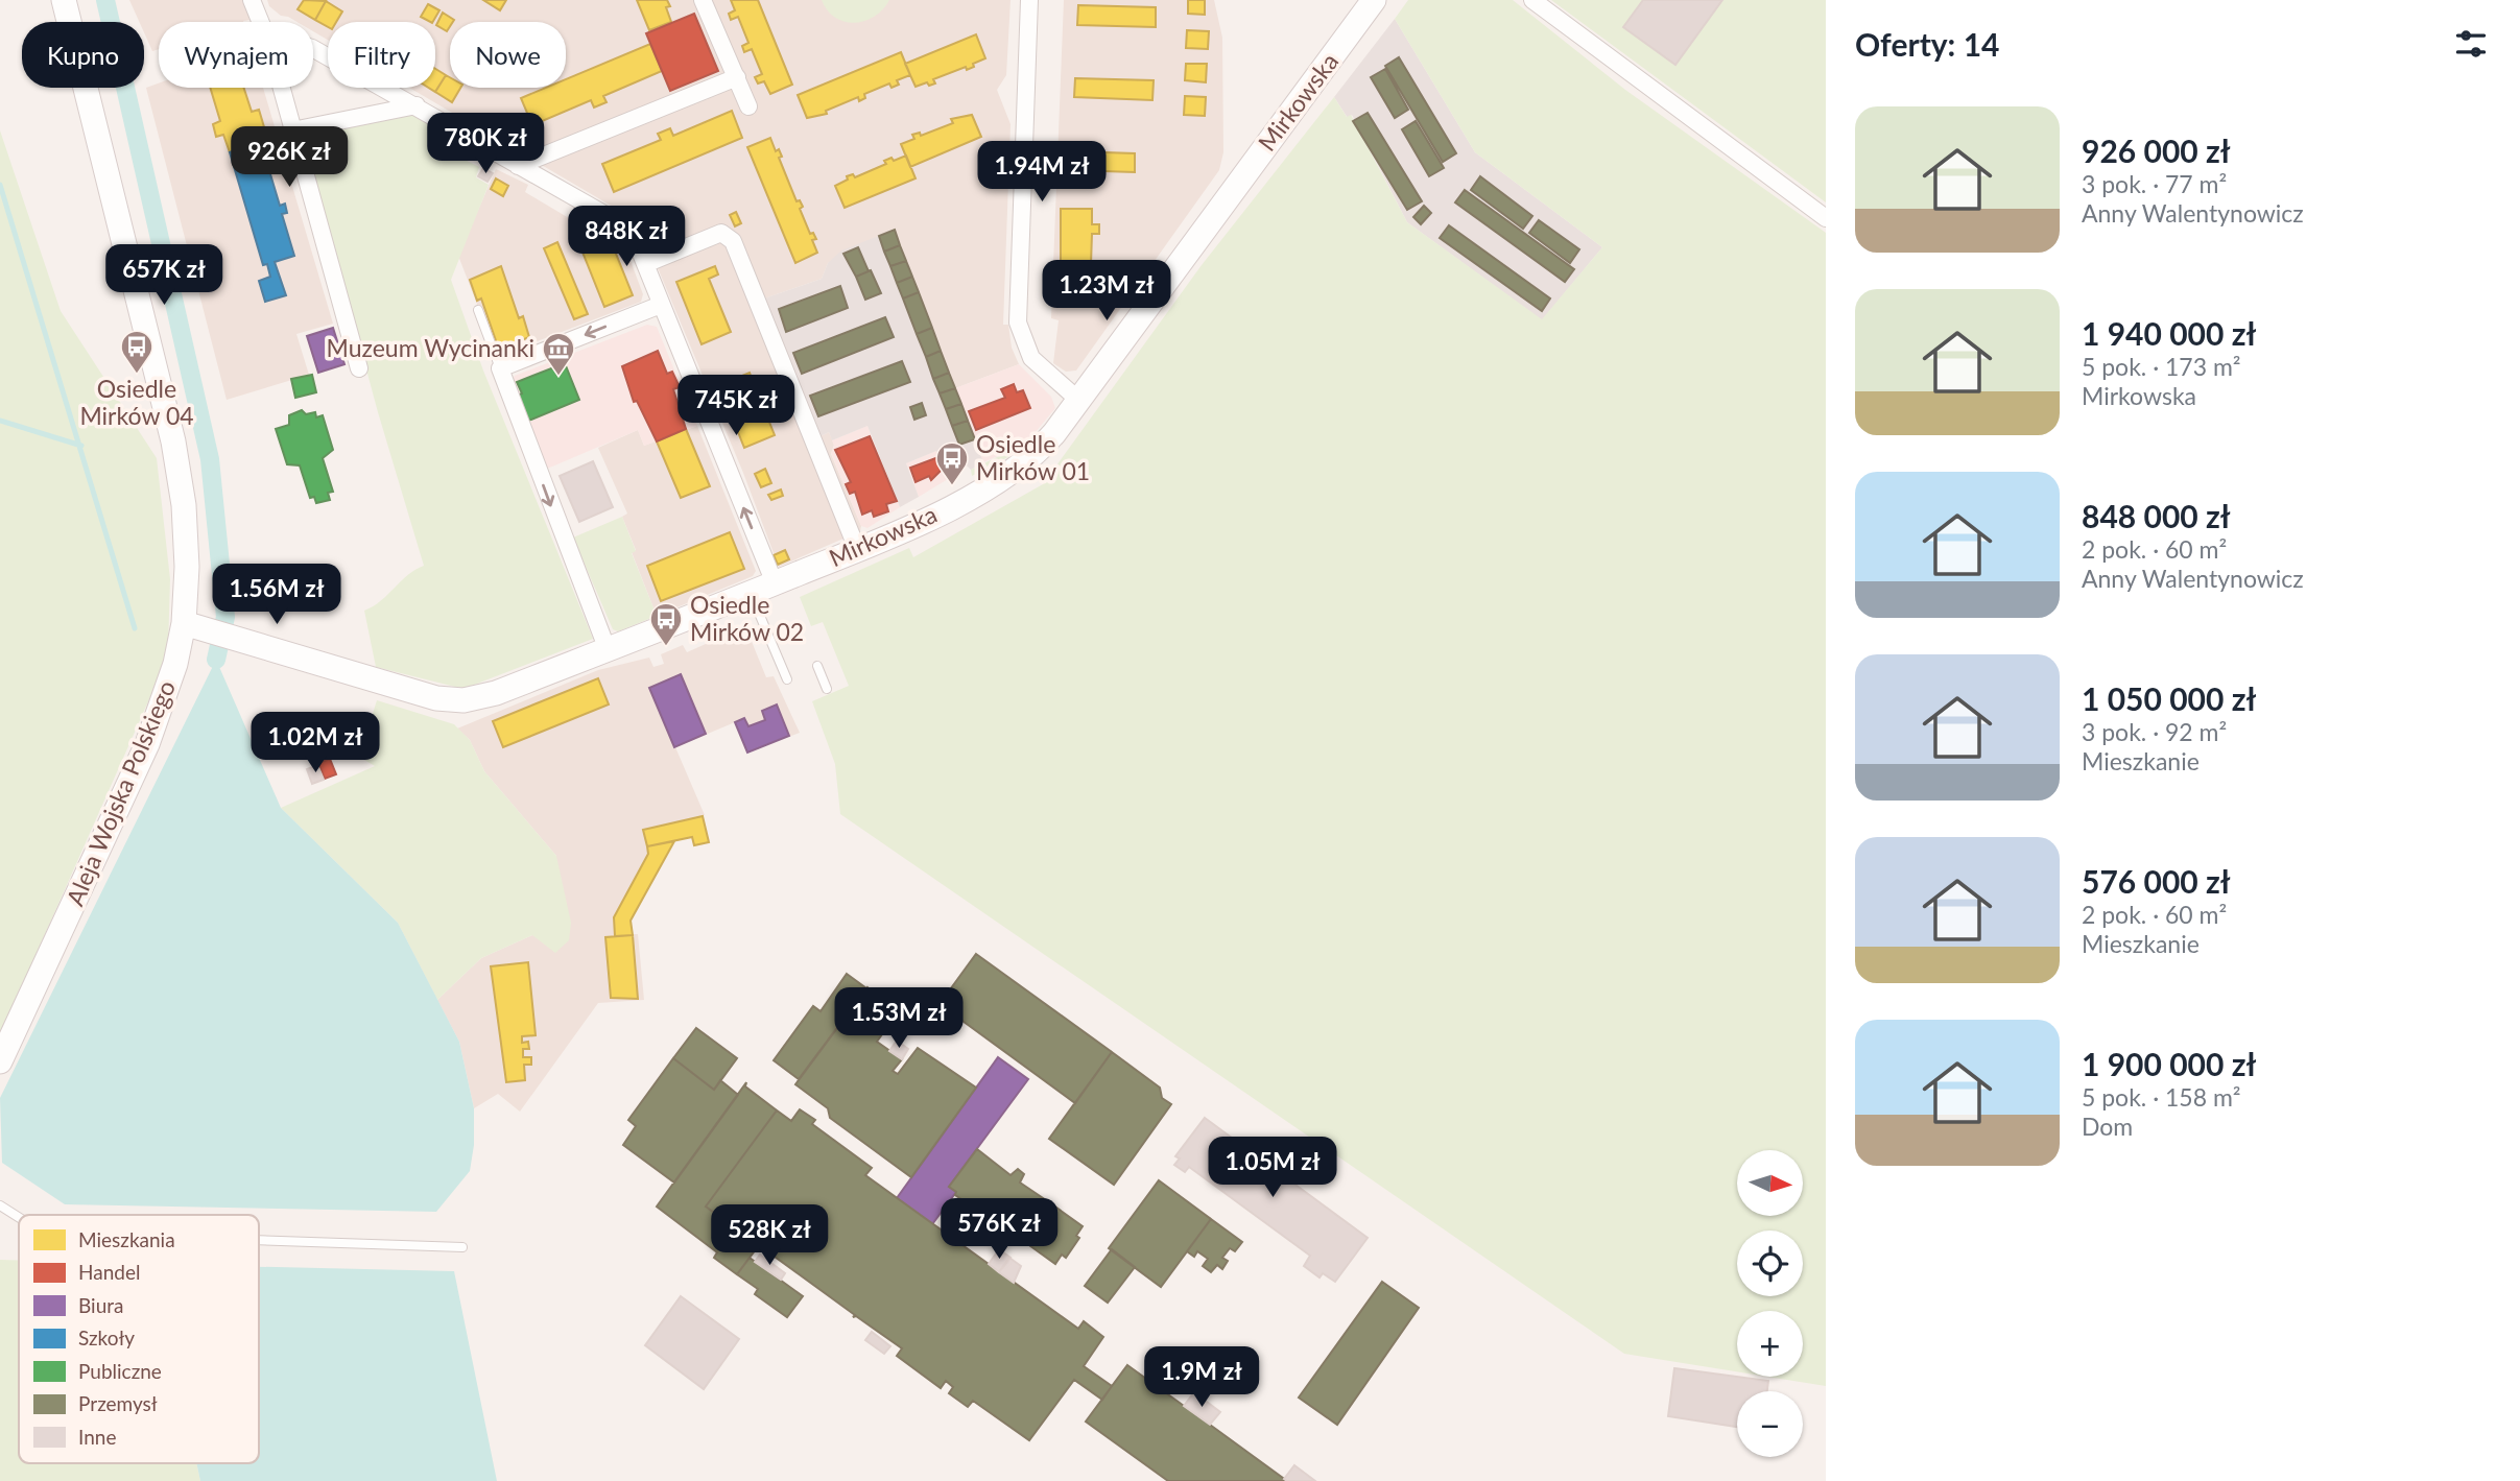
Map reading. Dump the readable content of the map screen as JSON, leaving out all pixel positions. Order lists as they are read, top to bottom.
{
  "streets": {
    "street": ["Mirkowska", "Aleja Wojska Polskiego"]
  },
  "crossings": [
    ["Mirkowska", "Aleja Wojska Polskiego"]
  ],
  "places": {
    "bus stop": ["Osiedle Mirków 04", "Osiedle Mirków 01", "Osiedle Mirków 02"],
    "museum": ["Muzeum Wycinanki"]
  },
  "legend": [
    "Mieszkania",
    "Handel",
    "Biura",
    "Szkoły",
    "Publiczne",
    "Przemysł",
    "Inne"
  ],
  "north": "right",
  "page": {
    "heading": "Oferty: 14",
    "chip": [
      "Kupno",
      "Wynajem",
      "Filtry",
      "Nowe"
    ],
    "list": [
      {
        "name": "926 000 zł",
        "note": "3 pok. · 77 m² · Anny Walentynowicz"
      },
      {
        "name": "1 940 000 zł",
        "note": "5 pok. · 173 m² · Mirkowska"
      },
      {
        "name": "848 000 zł",
        "note": "2 pok. · 60 m² · Anny Walentynowicz"
      },
      {
        "name": "1 050 000 zł",
        "note": "3 pok. · 92 m² · Mieszkanie"
      },
      {
        "name": "576 000 zł",
        "note": "2 pok. · 60 m² · Mieszkanie"
      },
      {
        "name": "1 900 000 zł",
        "note": "5 pok. · 158 m² · Dom"
      }
    ],
    "price": [
      "780K zł",
      "926K zł",
      "1.94M zł",
      "848K zł",
      "657K zł",
      "1.23M zł",
      "745K zł",
      "1.56M zł",
      "1.02M zł",
      "1.53M zł",
      "1.05M zł",
      "576K zł",
      "528K zł",
      "1.9M zł"
    ],
    "map_buttons": ["+", "−"]
  }
}
